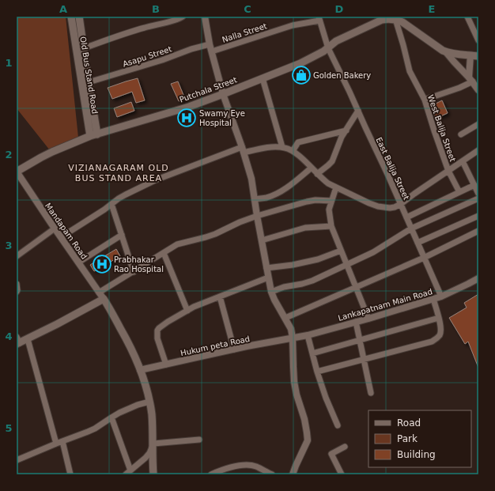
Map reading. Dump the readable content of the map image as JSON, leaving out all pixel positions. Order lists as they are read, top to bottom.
{
  "streets": {
    "main road": ["Old Bus Stand Road", "Putchala Street", "Mandapam Road"],
    "street": [
      "Nalla Street",
      "Asapu Street",
      "West Balija Street",
      "East Balija Street",
      "Lankapatnam Main Road",
      "Hukum peta Road"
    ]
  },
  "crossings": [
    ["Nalla Street", "East Balija Street"],
    ["Asapu Street", "Old Bus Stand Road"],
    ["Old Bus Stand Road", "Putchala Street"],
    ["Old Bus Stand Road", "Mandapam Road"],
    ["Putchala Street", "West Balija Street"],
    ["Putchala Street", "East Balija Street"],
    ["Putchala Street", "Mandapam Road"],
    ["East Balija Street", "Lankapatnam Main Road"],
    ["Lankapatnam Main Road", "Hukum peta Road"]
  ],
  "districts": ["VIZIANAGARAM OLD BUS STAND AREA"],
  "places": {
    "shop": ["Golden Bakery"],
    "hospital": ["Swamy Eye Hospital", "Prabhakar Rao Hospital"]
  },
  "legend": ["Road", "Park", "Building"],
  "grid": {
    "columns": [
      "A",
      "B",
      "C",
      "D",
      "E"
    ],
    "rows": [
      "1",
      "2",
      "3",
      "4",
      "5"
    ]
  }
}
